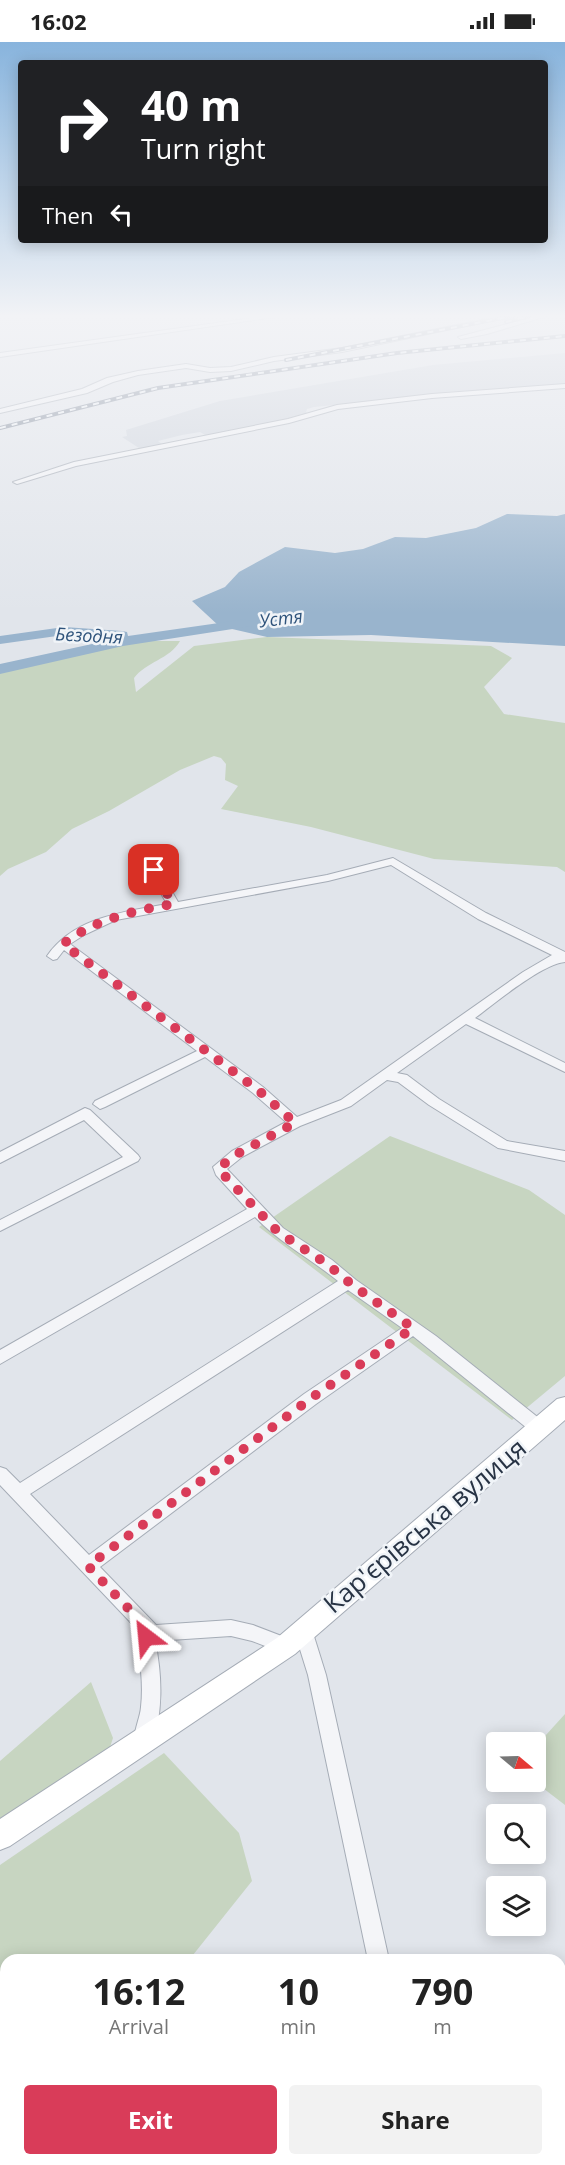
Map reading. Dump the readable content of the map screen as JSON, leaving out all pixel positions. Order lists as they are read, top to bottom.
{
  "streets": {
    "street": ["Кар'єрівська вулиця"]
  },
  "water": ["Устя", "Безодня"],
  "north": "right",
  "page": {
    "status": "16:02",
    "turn": ["40 m", "Turn right"],
    "then": "Then",
    "eta": [
      "16:12",
      "Arrival",
      "10",
      "min",
      "790",
      "m"
    ],
    "buttons": ["Exit", "Share"]
  }
}
